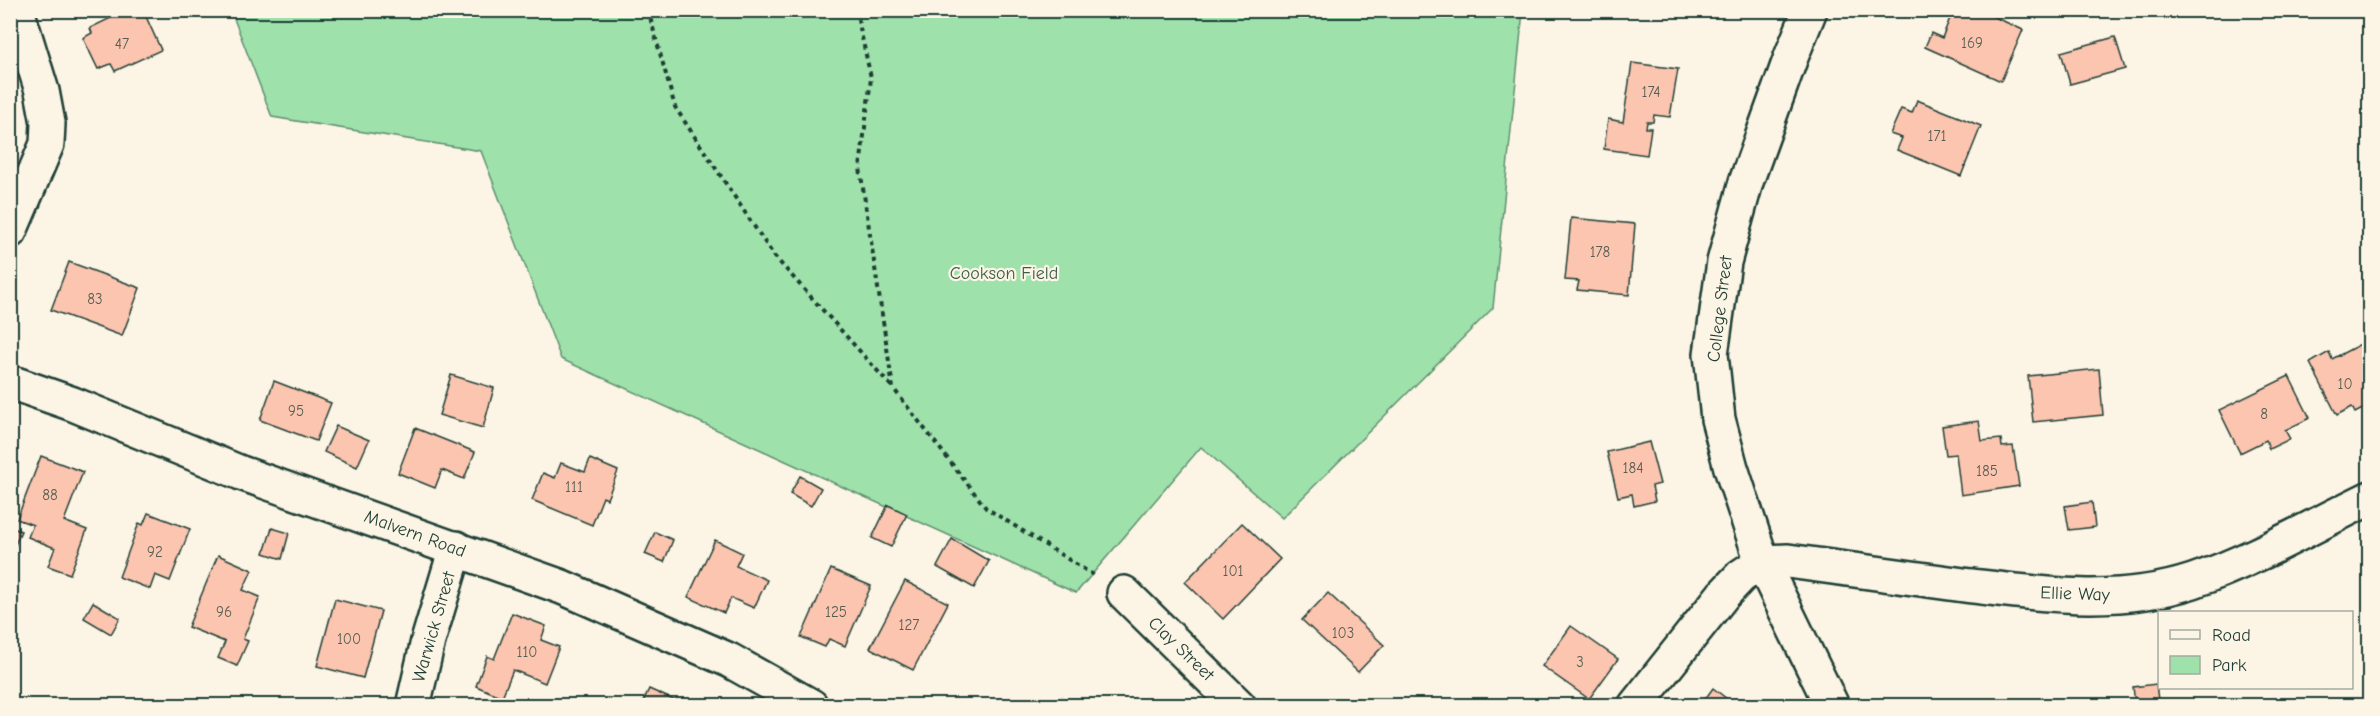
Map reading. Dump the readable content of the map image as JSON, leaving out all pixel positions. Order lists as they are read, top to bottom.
{
  "streets": {
    "street": [
      "College Street",
      "Malvern Road",
      "Ellie Way",
      "Warwick Street",
      "Clay Street"
    ]
  },
  "crossings": [
    ["College Street", "Ellie Way"],
    ["Malvern Road", "Warwick Street"]
  ],
  "parks": ["Cookson Field"],
  "house_numbers": [
    "169",
    "47",
    "174",
    "171",
    "178",
    "83",
    "10",
    "95",
    "8",
    "184",
    "185",
    "111",
    "88",
    "92",
    "101",
    "96",
    "125",
    "127",
    "103",
    "100",
    "110",
    "3"
  ],
  "legend": ["Road", "Park"]
}
